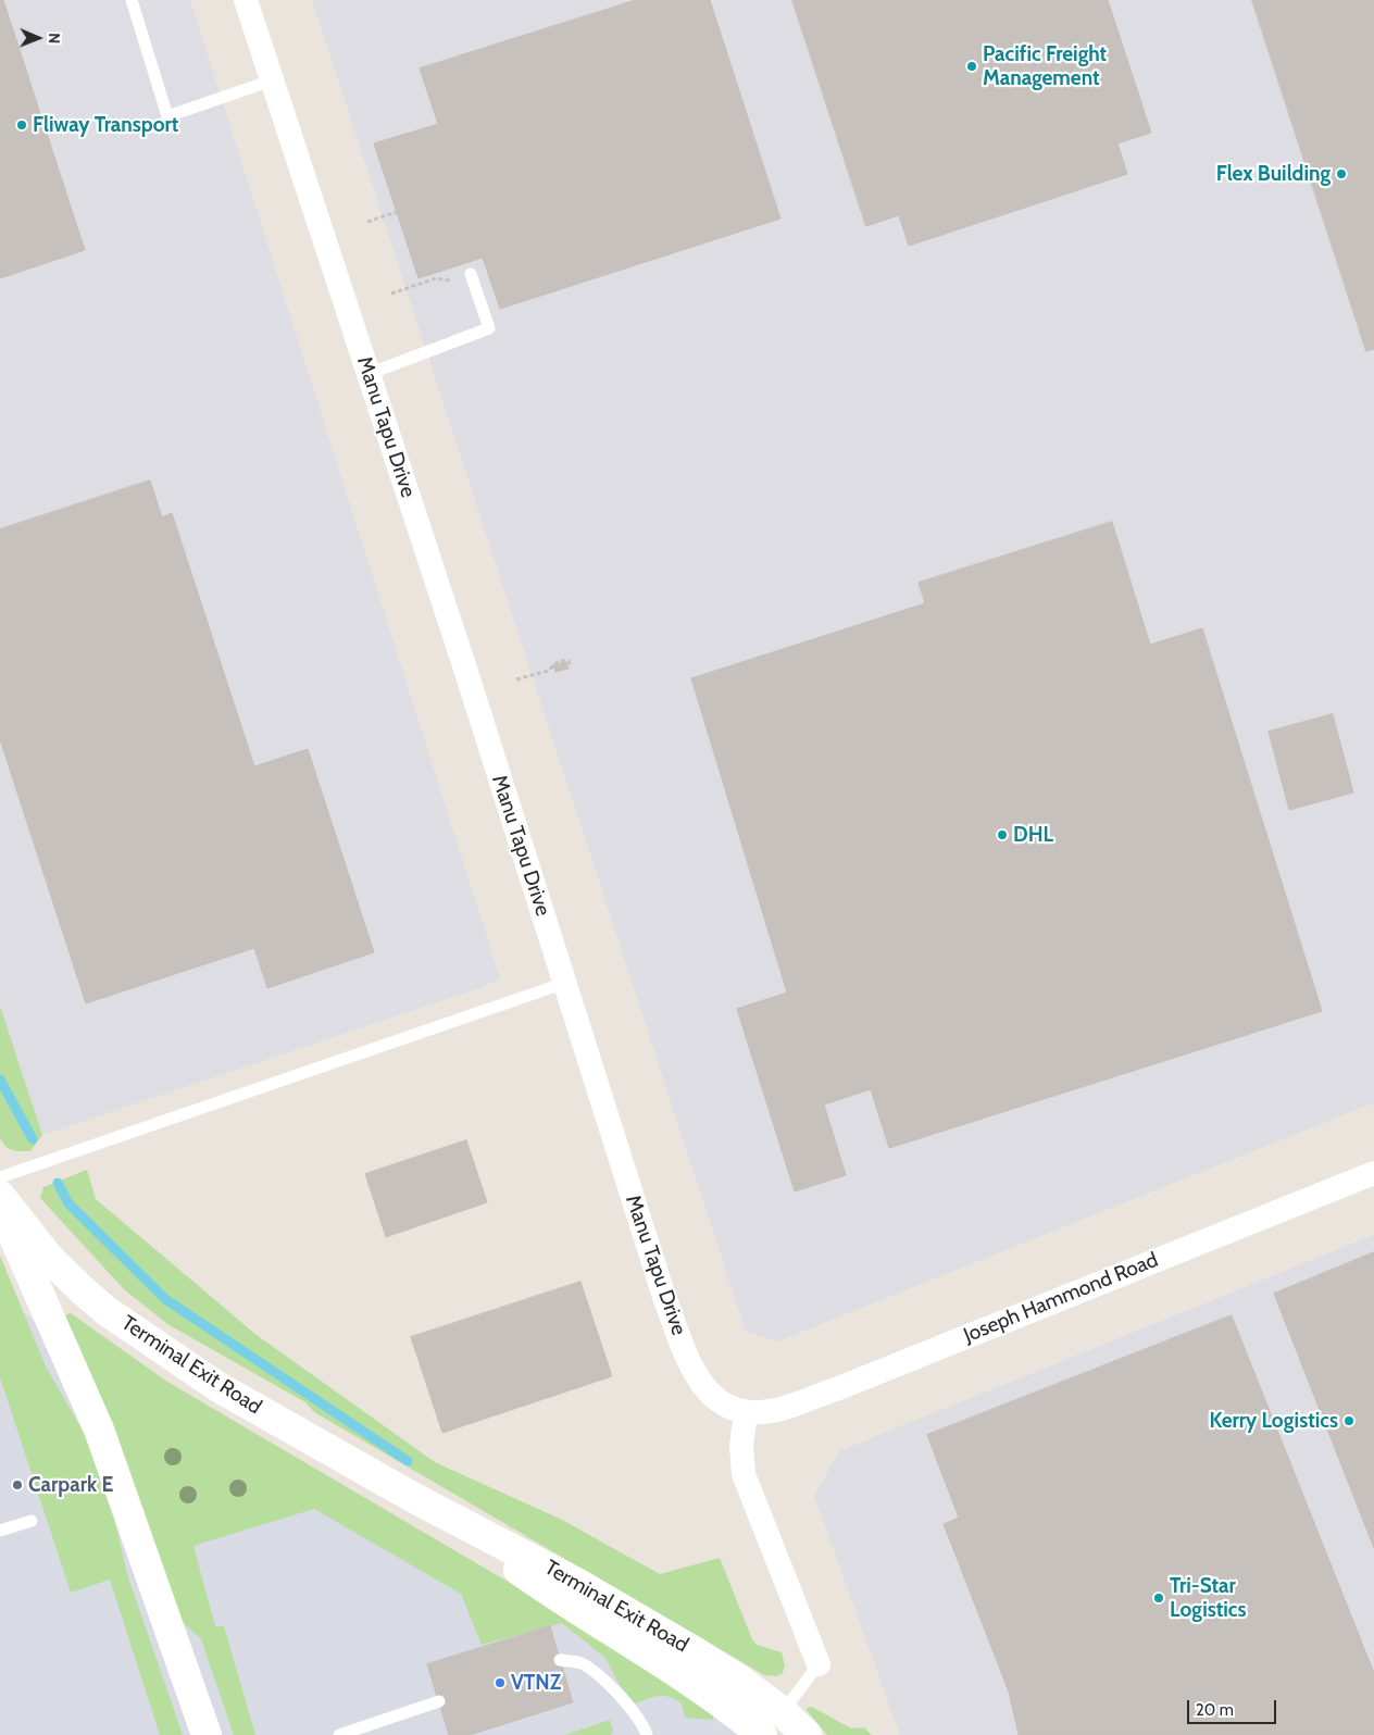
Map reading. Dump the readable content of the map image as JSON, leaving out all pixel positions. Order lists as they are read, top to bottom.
{
  "streets": {
    "street": ["Manu Tapu Drive", "Joseph Hammond Road", "Terminal Exit Road"]
  },
  "crossings": [
    ["Manu Tapu Drive", "Joseph Hammond Road"]
  ],
  "places": [
    "Pacific Freight Management",
    "Fliway Transport",
    "Flex Building",
    "DHL",
    "Kerry Logistics",
    "Carpark E",
    "Tri-Star Logistics",
    "VTNZ"
  ],
  "scale_bar": "20 m",
  "north": "right"
}
